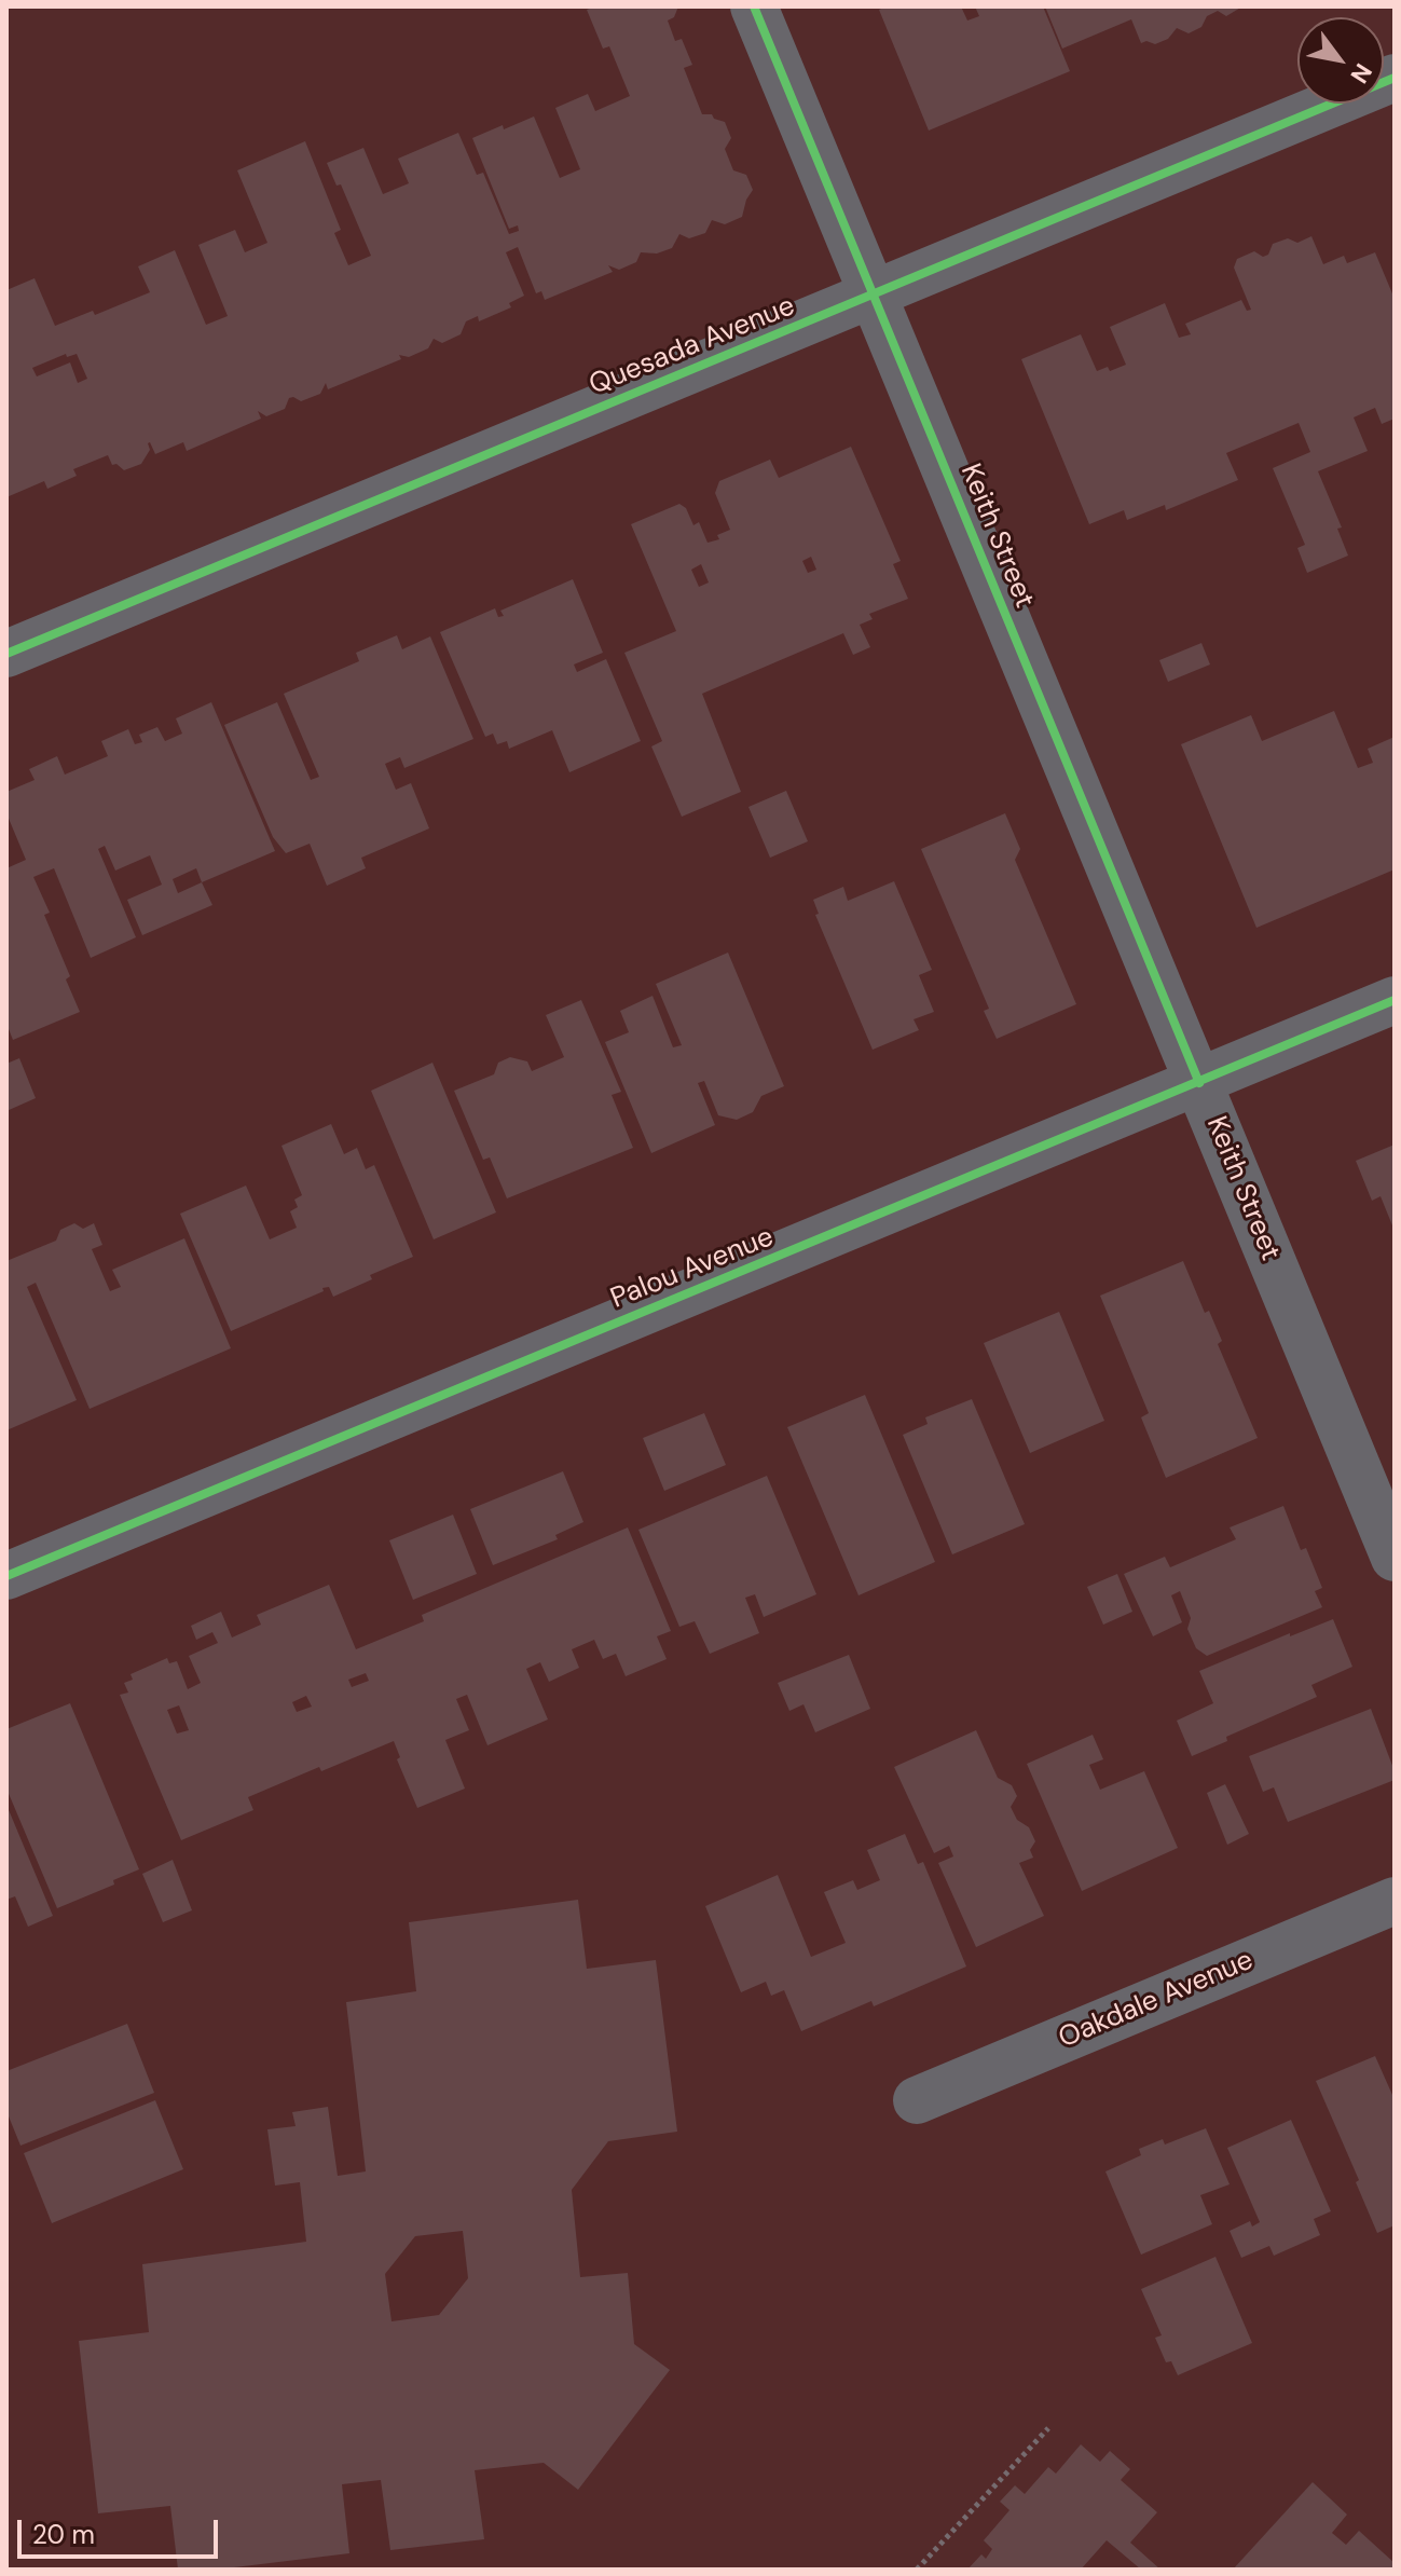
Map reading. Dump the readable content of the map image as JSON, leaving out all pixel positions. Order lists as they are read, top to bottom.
{
  "streets": {
    "street": [
      "Quesada Avenue",
      "Keith Street",
      "Palou Avenue",
      "Oakdale Avenue"
    ]
  },
  "crossings": [
    ["Quesada Avenue", "Keith Street"],
    ["Keith Street", "Palou Avenue"]
  ],
  "scale_bar": "20 m",
  "north": "bottom right"
}
